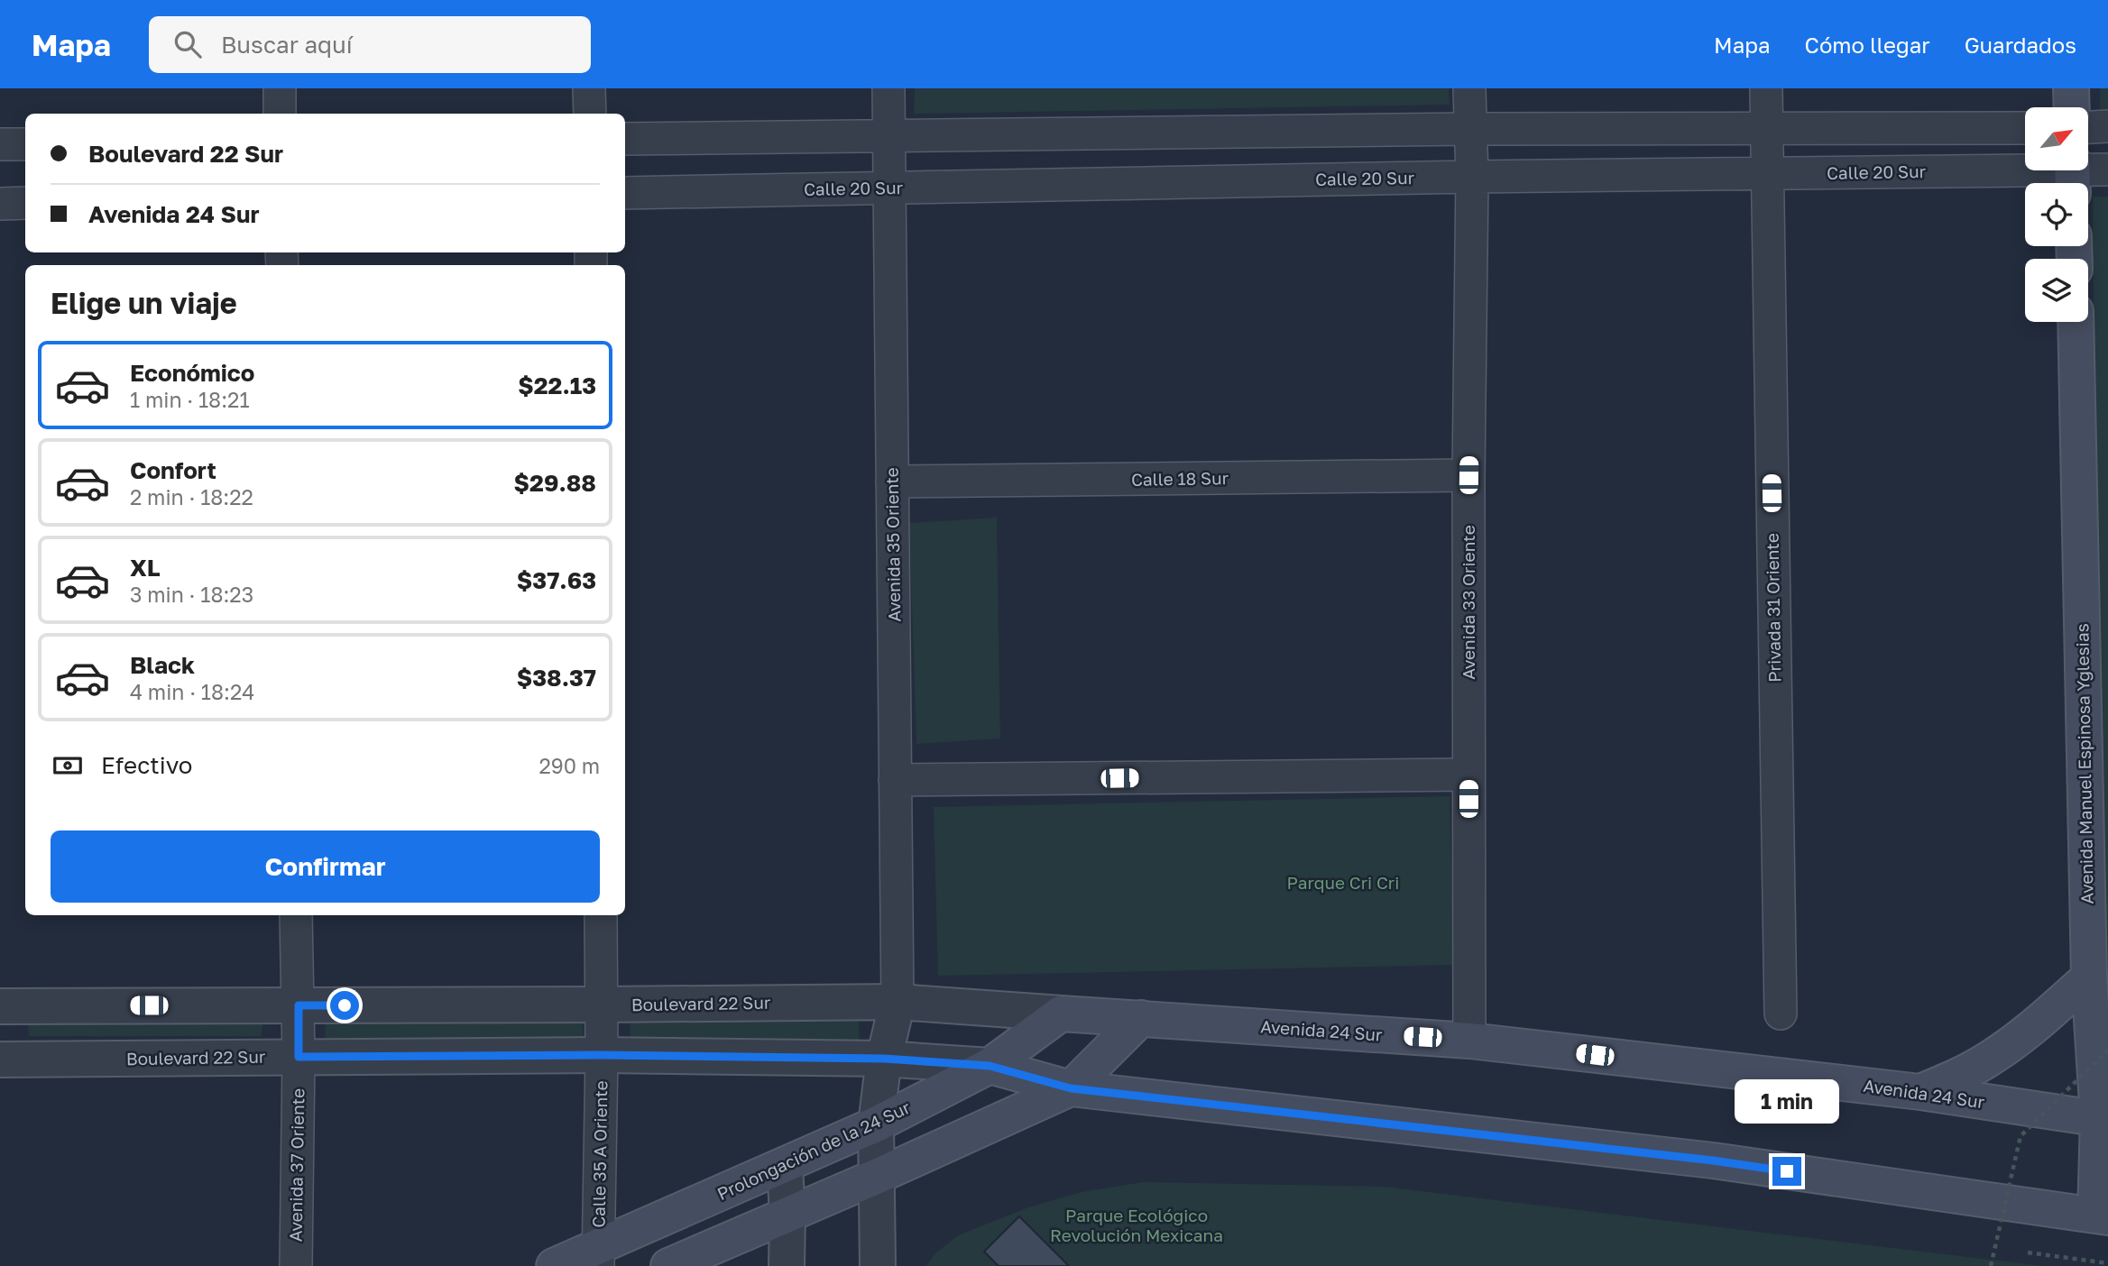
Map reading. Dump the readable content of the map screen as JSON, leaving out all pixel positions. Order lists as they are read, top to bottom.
{
  "streets": {
    "main road": [
      "Avenida Manuel Espinosa Yglesias",
      "Boulevard 22 Sur",
      "Avenida 24 Sur",
      "Prolongación de la 24 Sur"
    ],
    "street": [
      "Calle 20 Sur",
      "Calle 18 Sur",
      "Avenida 35 Oriente",
      "Avenida 33 Oriente",
      "Privada 31 Oriente",
      "Calle 35 A Oriente",
      "Avenida 37 Oriente"
    ]
  },
  "crossings": [
    ["Calle 20 Sur", "Avenida 35 Oriente"],
    ["Calle 20 Sur", "Avenida 33 Oriente"],
    ["Calle 20 Sur", "Privada 31 Oriente"],
    ["Calle 18 Sur", "Avenida 35 Oriente"],
    ["Calle 18 Sur", "Avenida 33 Oriente"],
    ["Avenida 35 Oriente", "Boulevard 22 Sur"],
    ["Avenida 33 Oriente", "Avenida 24 Sur"],
    ["Avenida Manuel Espinosa Yglesias", "Avenida 24 Sur"],
    ["Boulevard 22 Sur", "Avenida 24 Sur"],
    ["Boulevard 22 Sur", "Prolongación de la 24 Sur"],
    ["Boulevard 22 Sur", "Calle 35 A Oriente"],
    ["Boulevard 22 Sur", "Avenida 37 Oriente"],
    ["Avenida 24 Sur", "Prolongación de la 24 Sur"],
    ["Prolongación de la 24 Sur", "Calle 35 A Oriente"]
  ],
  "parks": ["Parque Cri Cri", "Parque Ecológico Revolución Mexicana"],
  "north": "top right",
  "page": {
    "header": "Mapa",
    "search": "Buscar aquí",
    "nav": ["Mapa", "Cómo llegar", "Guardados"],
    "banner": ["Boulevard 22 Sur", "Avenida 24 Sur"],
    "heading": "Elige un viaje",
    "list": [
      {
        "name": "Económico",
        "note": "1 min · 18:21",
        "value": "$22.13"
      },
      {
        "name": "Confort",
        "note": "2 min · 18:22",
        "value": "$29.88"
      },
      {
        "name": "XL",
        "note": "3 min · 18:23",
        "value": "$37.63"
      },
      {
        "name": "Black",
        "note": "4 min · 18:24",
        "value": "$38.37"
      }
    ],
    "pay": ["Efectivo", "290 m"],
    "buttons": "Confirmar",
    "bubble": "1 min"
  }
}
